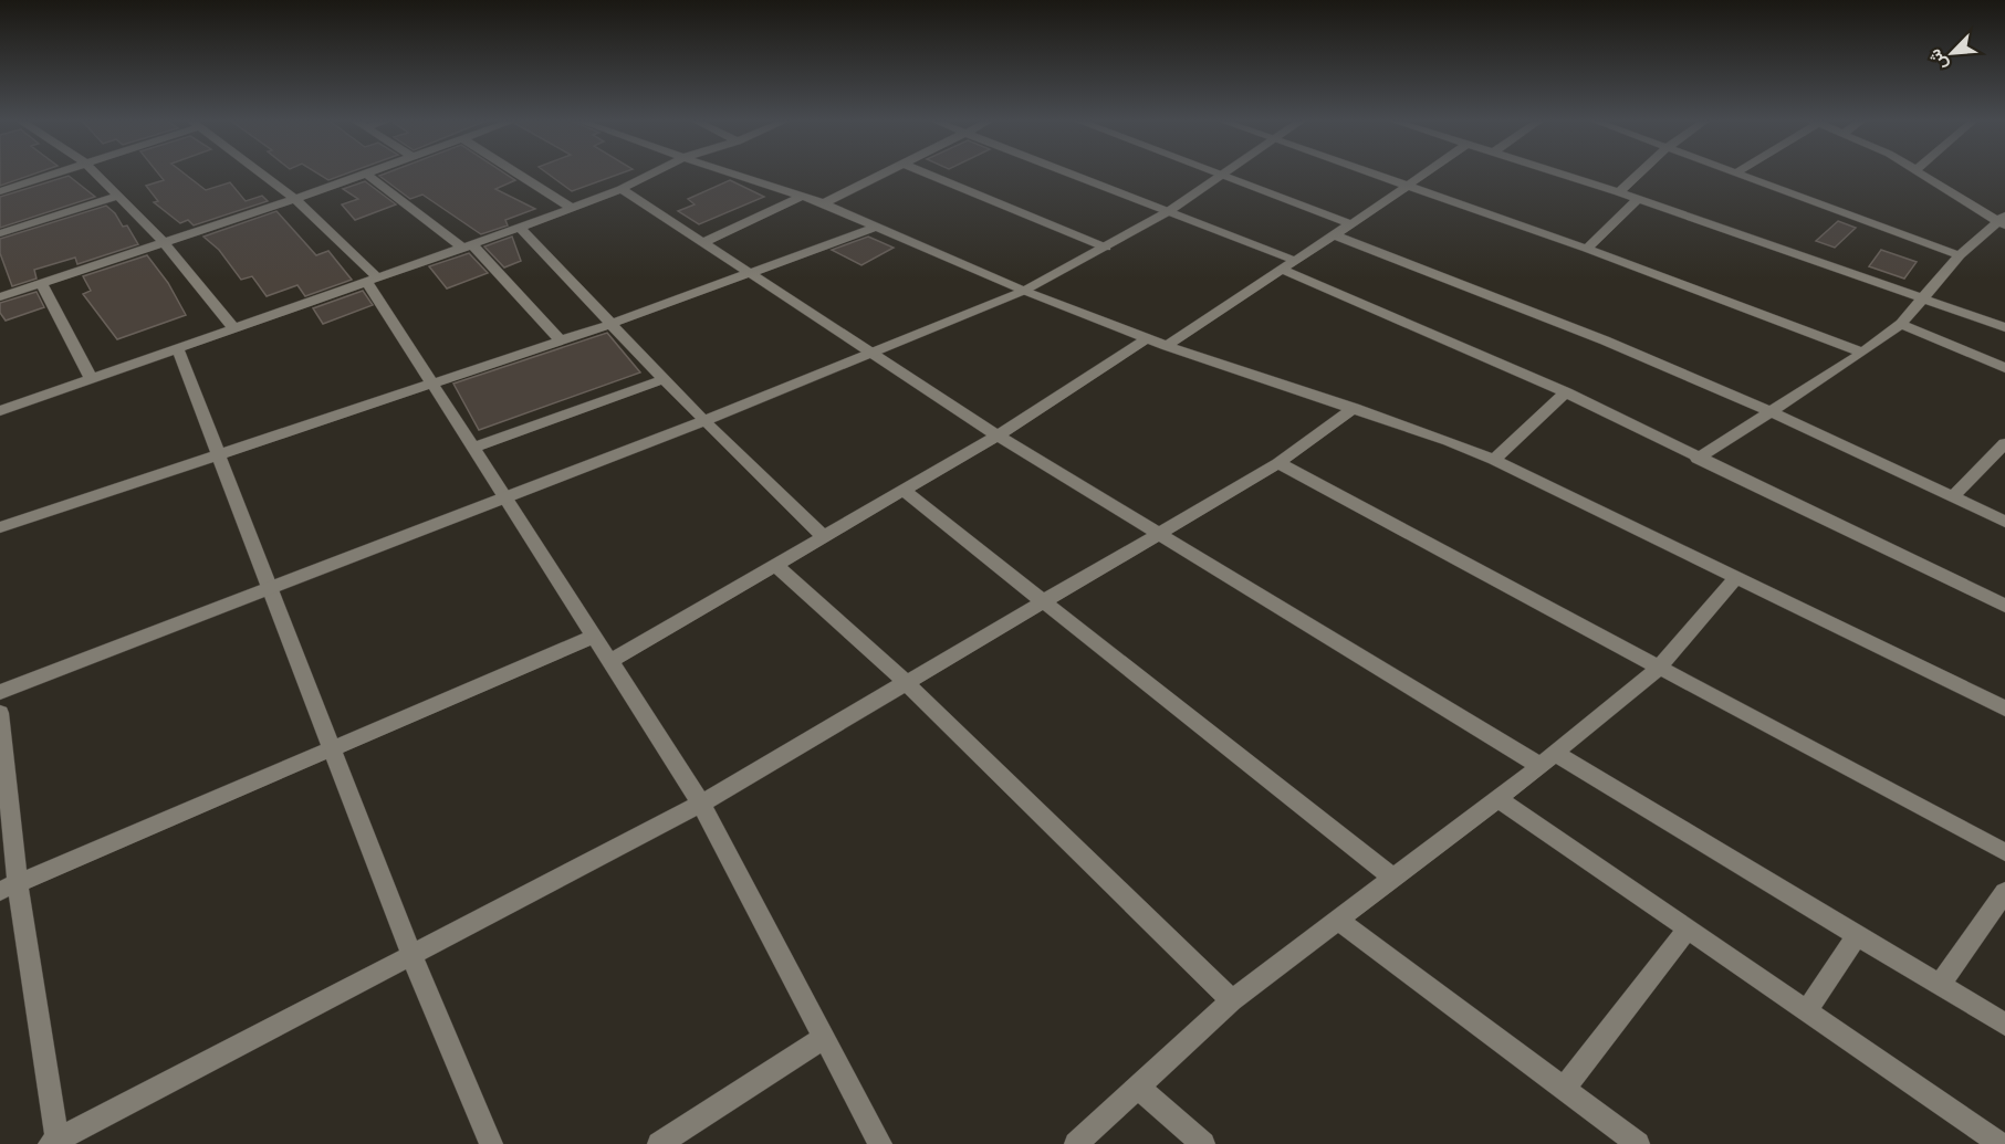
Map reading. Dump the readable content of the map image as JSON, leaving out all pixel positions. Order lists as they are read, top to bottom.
{
  "north": "bottom left"
}
